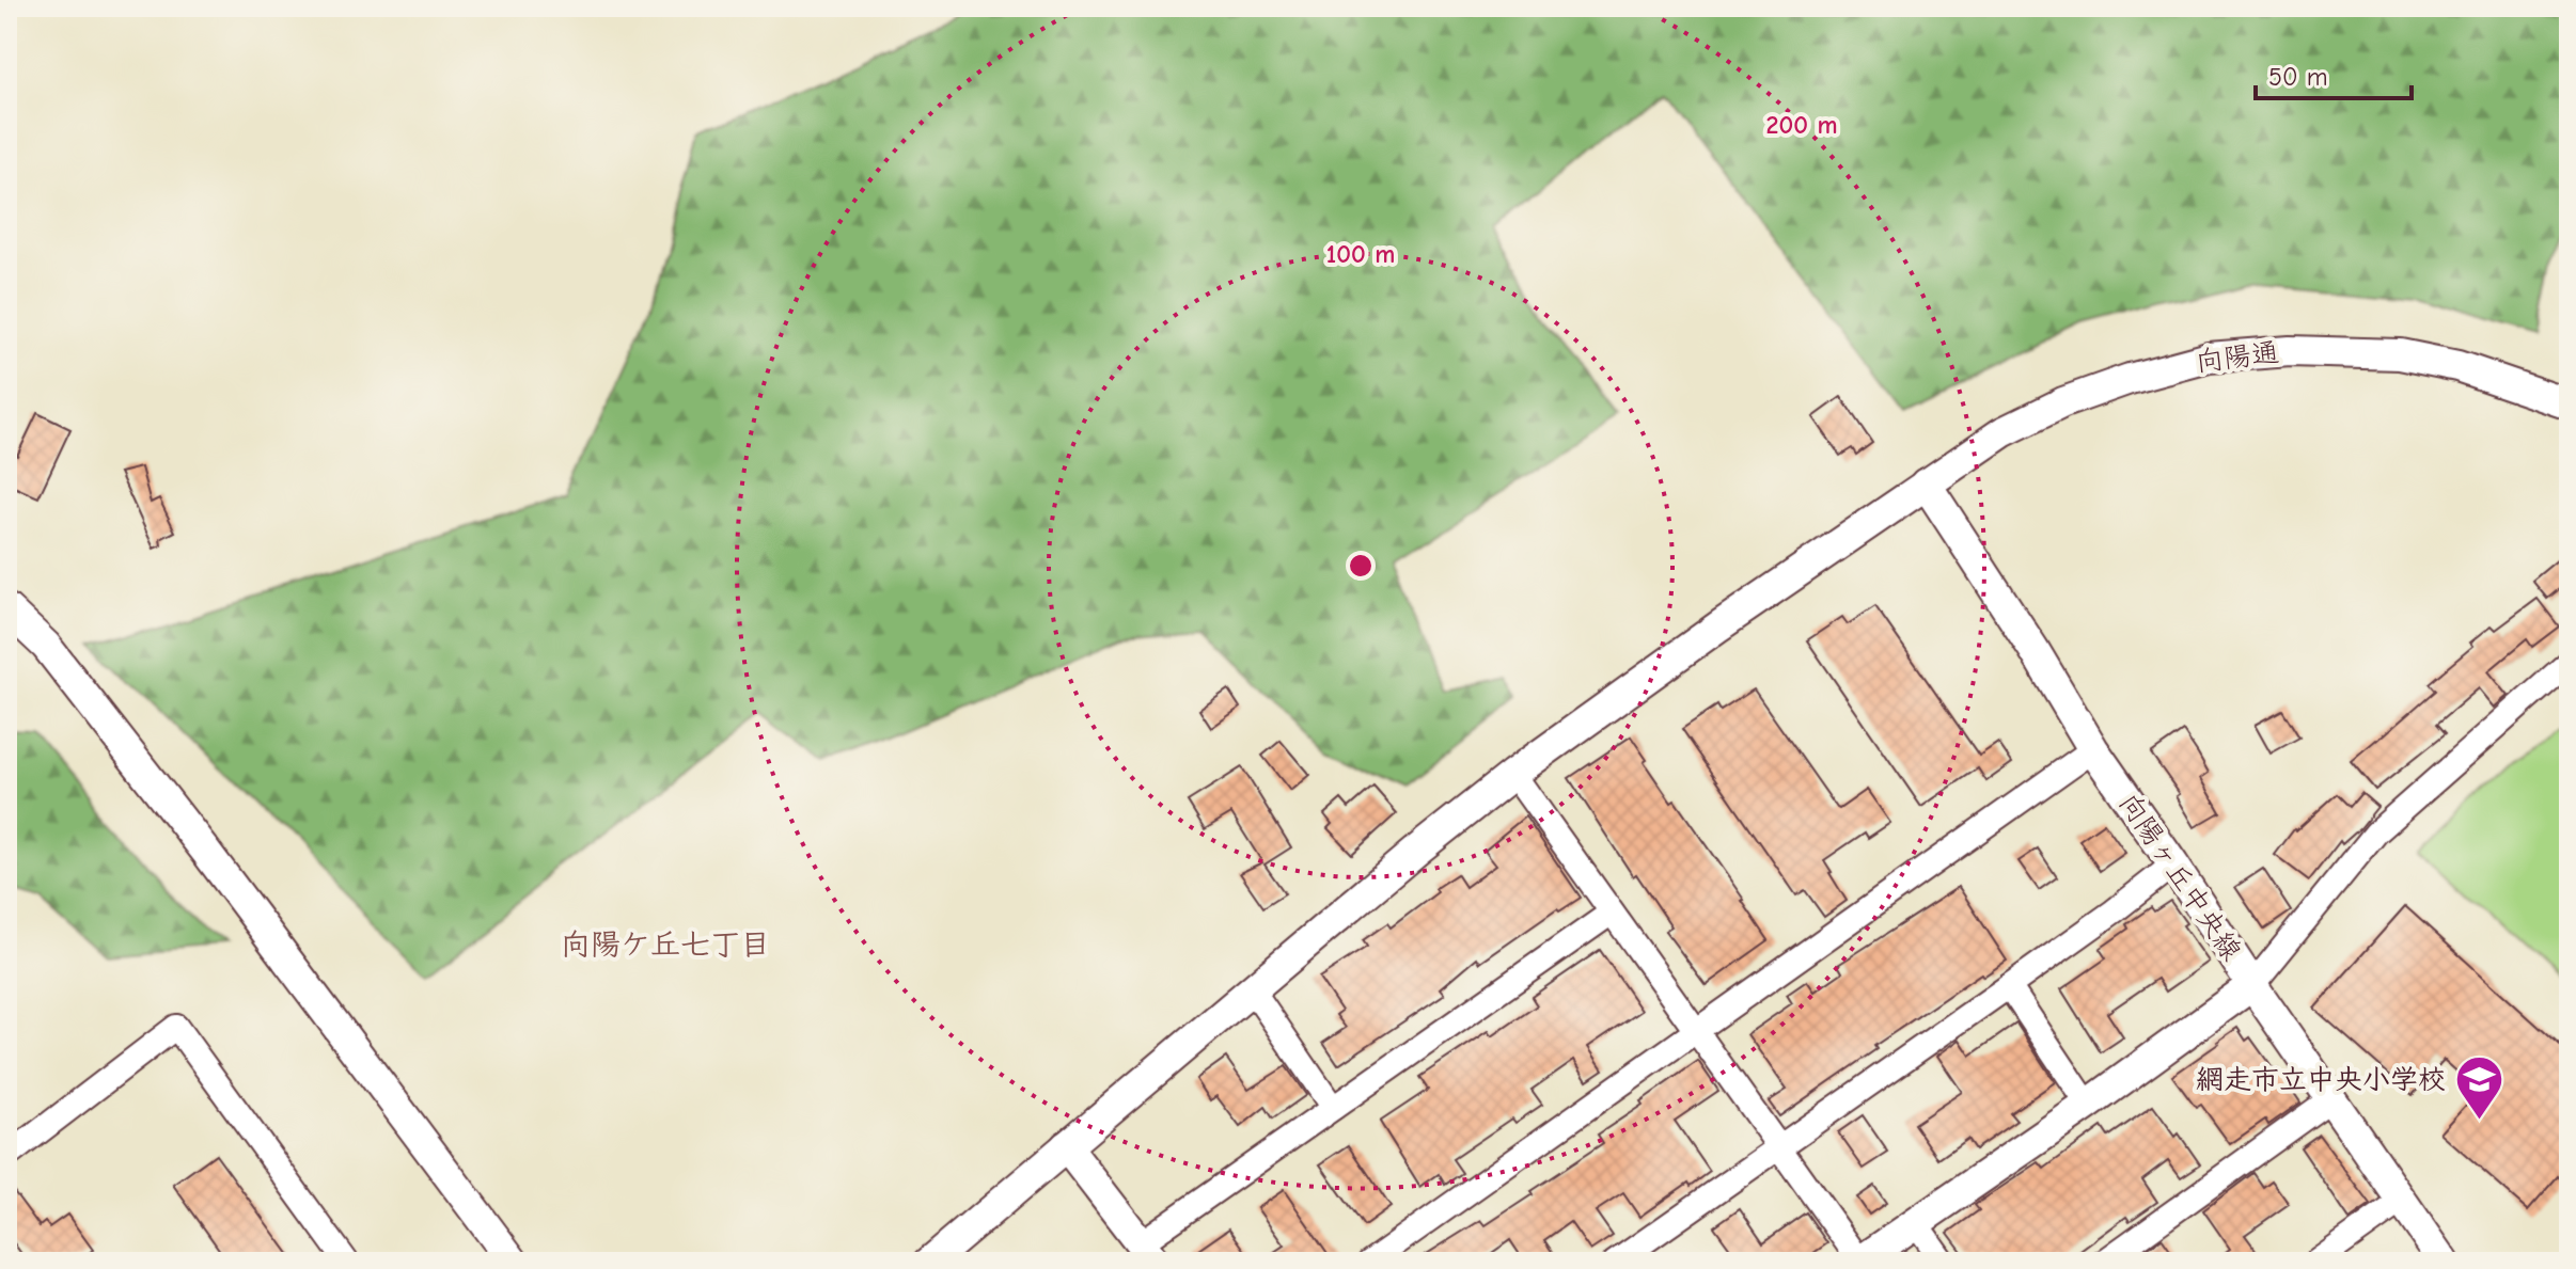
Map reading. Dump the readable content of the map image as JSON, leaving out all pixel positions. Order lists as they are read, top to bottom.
{
  "streets": {
    "street": ["向陽通", "向陽ヶ丘中央線"]
  },
  "crossings": [
    ["向陽通", "向陽ヶ丘中央線"]
  ],
  "districts": ["向陽ケ丘七丁目"],
  "places": {
    "school or university": ["網走市立中央小学校"]
  },
  "scale_bar": "50 m",
  "rings": ["200 m", "100 m"]
}
